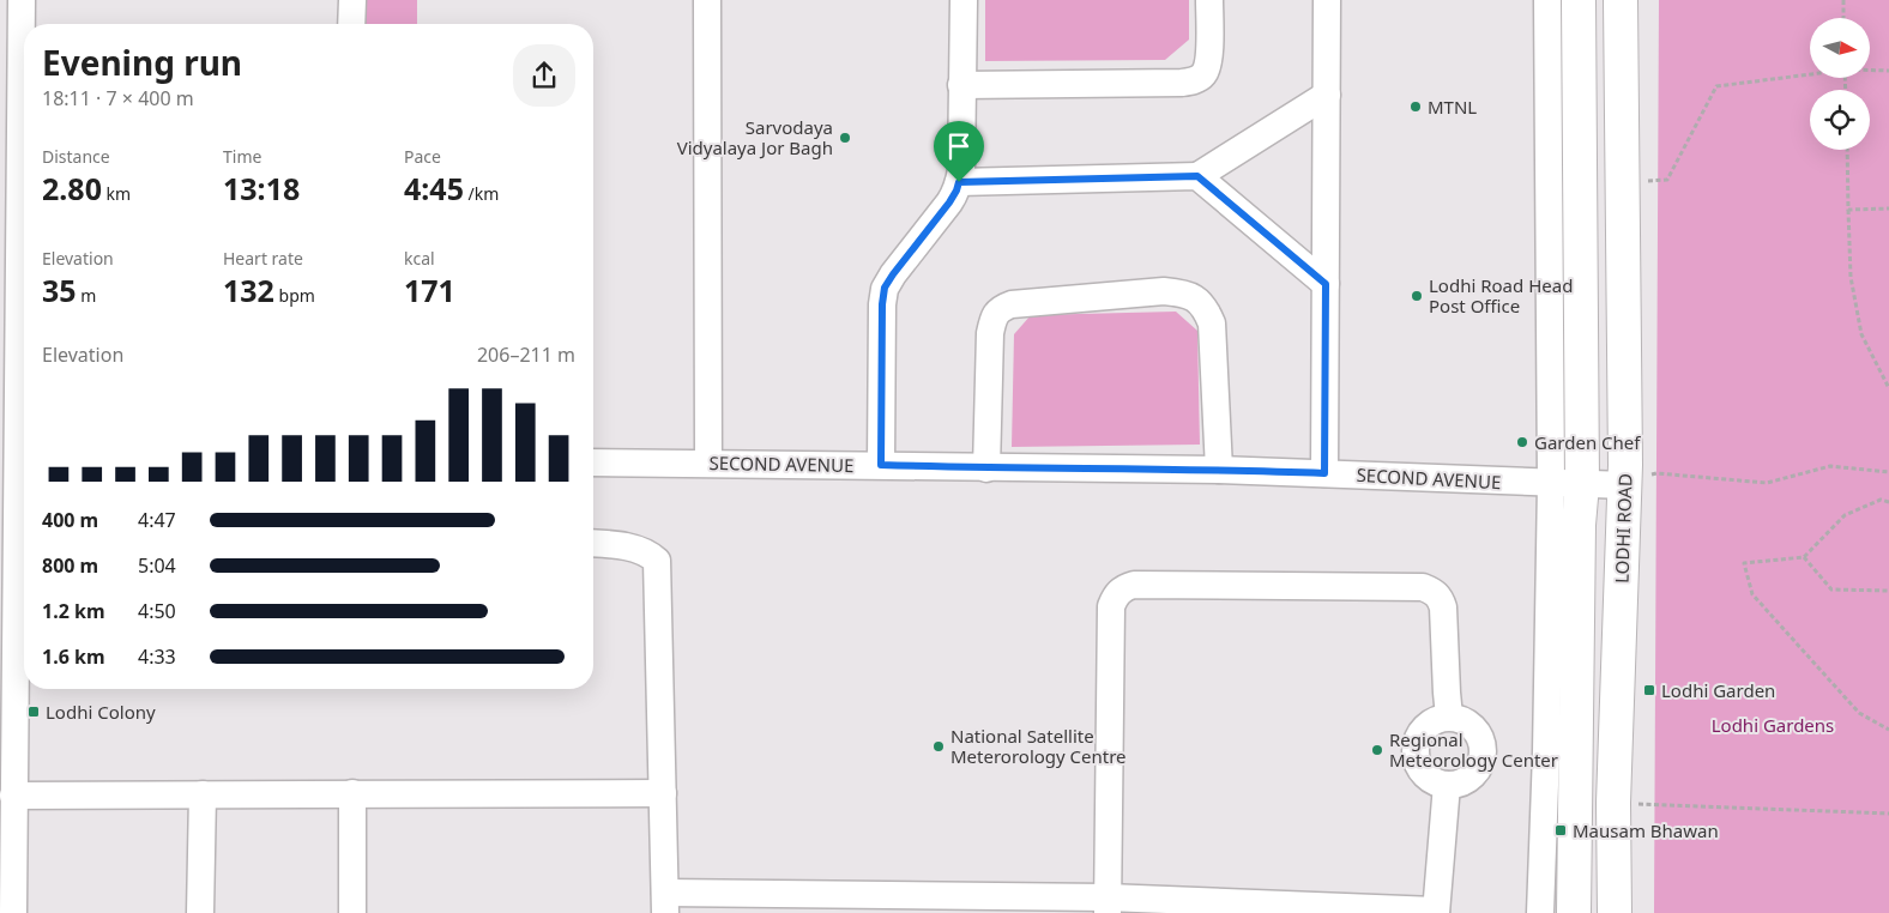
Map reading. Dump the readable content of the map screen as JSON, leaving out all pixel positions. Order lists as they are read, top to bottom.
{
  "streets": {
    "main road": ["LODHI ROAD"],
    "street": ["SECOND AVENUE"]
  },
  "crossings": [
    ["SECOND AVENUE", "LODHI ROAD"]
  ],
  "parks": ["Lodhi Gardens"],
  "places": {
    "other": [
      "MTNL",
      "Sarvodaya Vidyalaya Jor Bagh",
      "Lodhi Road Head Post Office",
      "Garden Chef",
      "National Satellite Meterorology Centre",
      "Regional Meteorology Center"
    ],
    "transit": ["Lodhi Garden", "Lodhi Colony", "Mausam Bhawan"]
  },
  "north": "right",
  "page": {
    "heading": ["Evening run", "18:11 · 7 × 400 m"],
    "stats": [
      ["Distance", "2.80 km"],
      ["Time", "13:18"],
      ["Pace", "4:45 /km"],
      ["Elevation", "35 m"],
      ["Heart rate", "132 bpm"],
      ["kcal", "171"]
    ],
    "chart": ["Elevation", "206–211 m"],
    "list": [
      {
        "name": "400 m",
        "note": "4:47"
      },
      {
        "name": "800 m",
        "note": "5:04"
      },
      {
        "name": "1.2 km",
        "note": "4:50"
      },
      {
        "name": "1.6 km",
        "note": "4:33"
      }
    ]
  }
}
